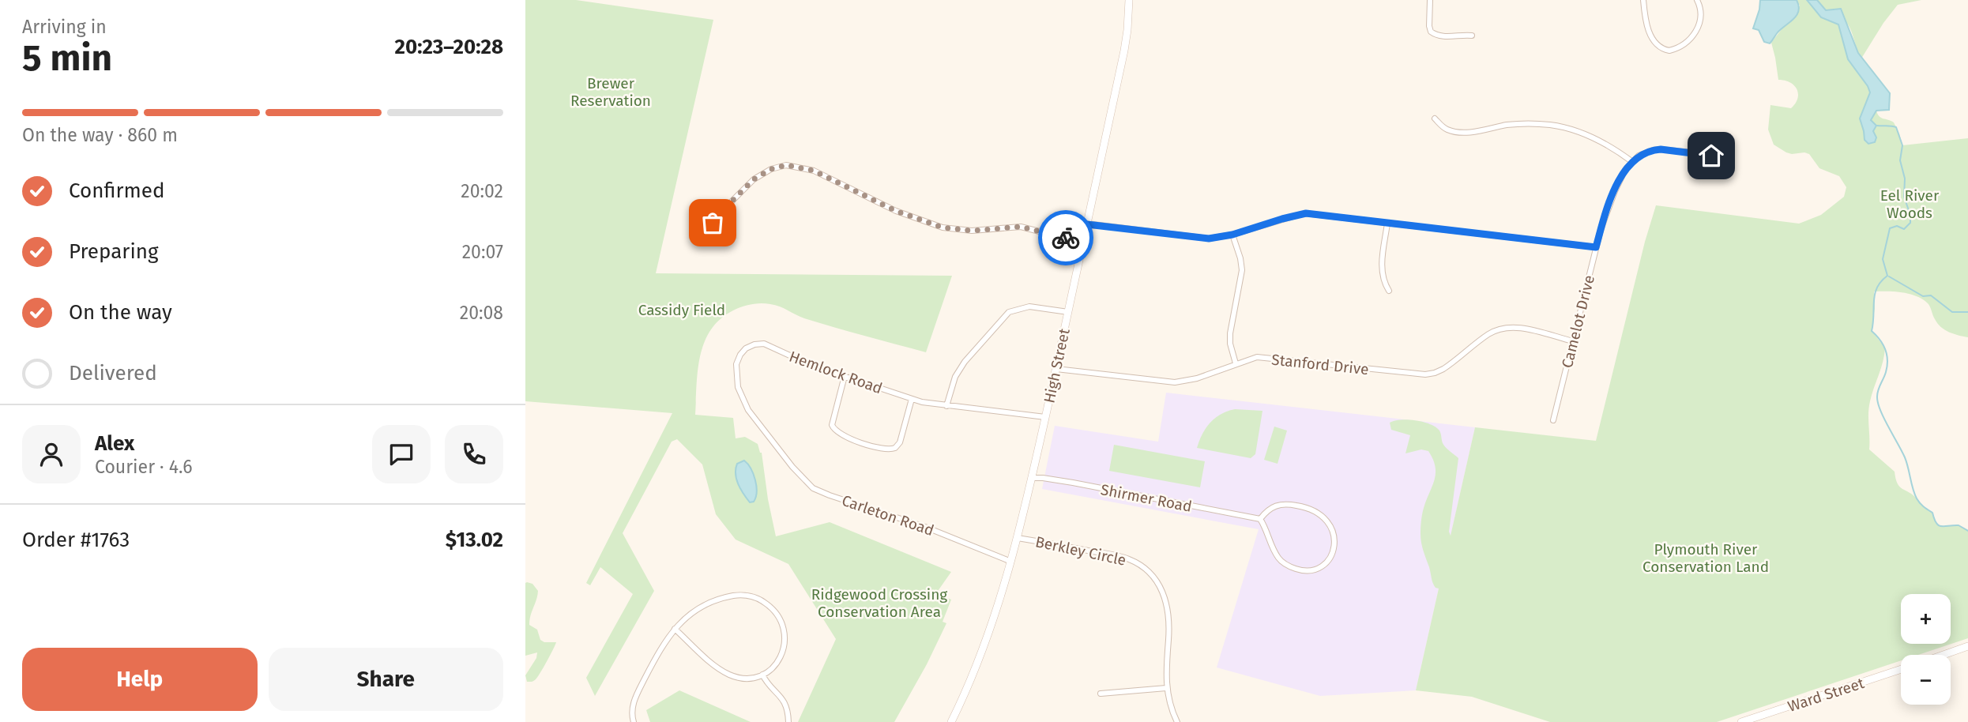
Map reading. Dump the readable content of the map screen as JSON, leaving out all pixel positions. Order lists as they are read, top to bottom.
{
  "streets": {
    "main road": ["High Street", "Ward Street"],
    "street": [
      "Camelot Drive",
      "Stanford Drive",
      "Hemlock Road",
      "Shirmer Road",
      "Carleton Road",
      "Berkley Circle"
    ]
  },
  "crossings": [
    ["Camelot Drive", "Stanford Drive"],
    ["Stanford Drive", "High Street"],
    ["High Street", "Hemlock Road"],
    ["High Street", "Shirmer Road"],
    ["High Street", "Carleton Road"],
    ["High Street", "Berkley Circle"],
    ["Hemlock Road", "Carleton Road"]
  ],
  "parks": [
    "Brewer Reservation",
    "Eel River Woods",
    "Cassidy Field",
    "Plymouth River Conservation Land",
    "Ridgewood Crossing Conservation Area"
  ],
  "page": {
    "heading": ["5 min", "Arriving in", "20:23–20:28"],
    "panel": [
      "Alex",
      "Courier · 4.6",
      "Order #1763",
      "$13.02"
    ],
    "bar": "On the way · 860 m",
    "list": [
      ["Confirmed", "20:02"],
      ["Preparing", "20:07"],
      ["On the way", "20:08"],
      "Delivered"
    ],
    "map_buttons": ["+", "−"],
    "buttons": ["Help", "Share"]
  }
}
